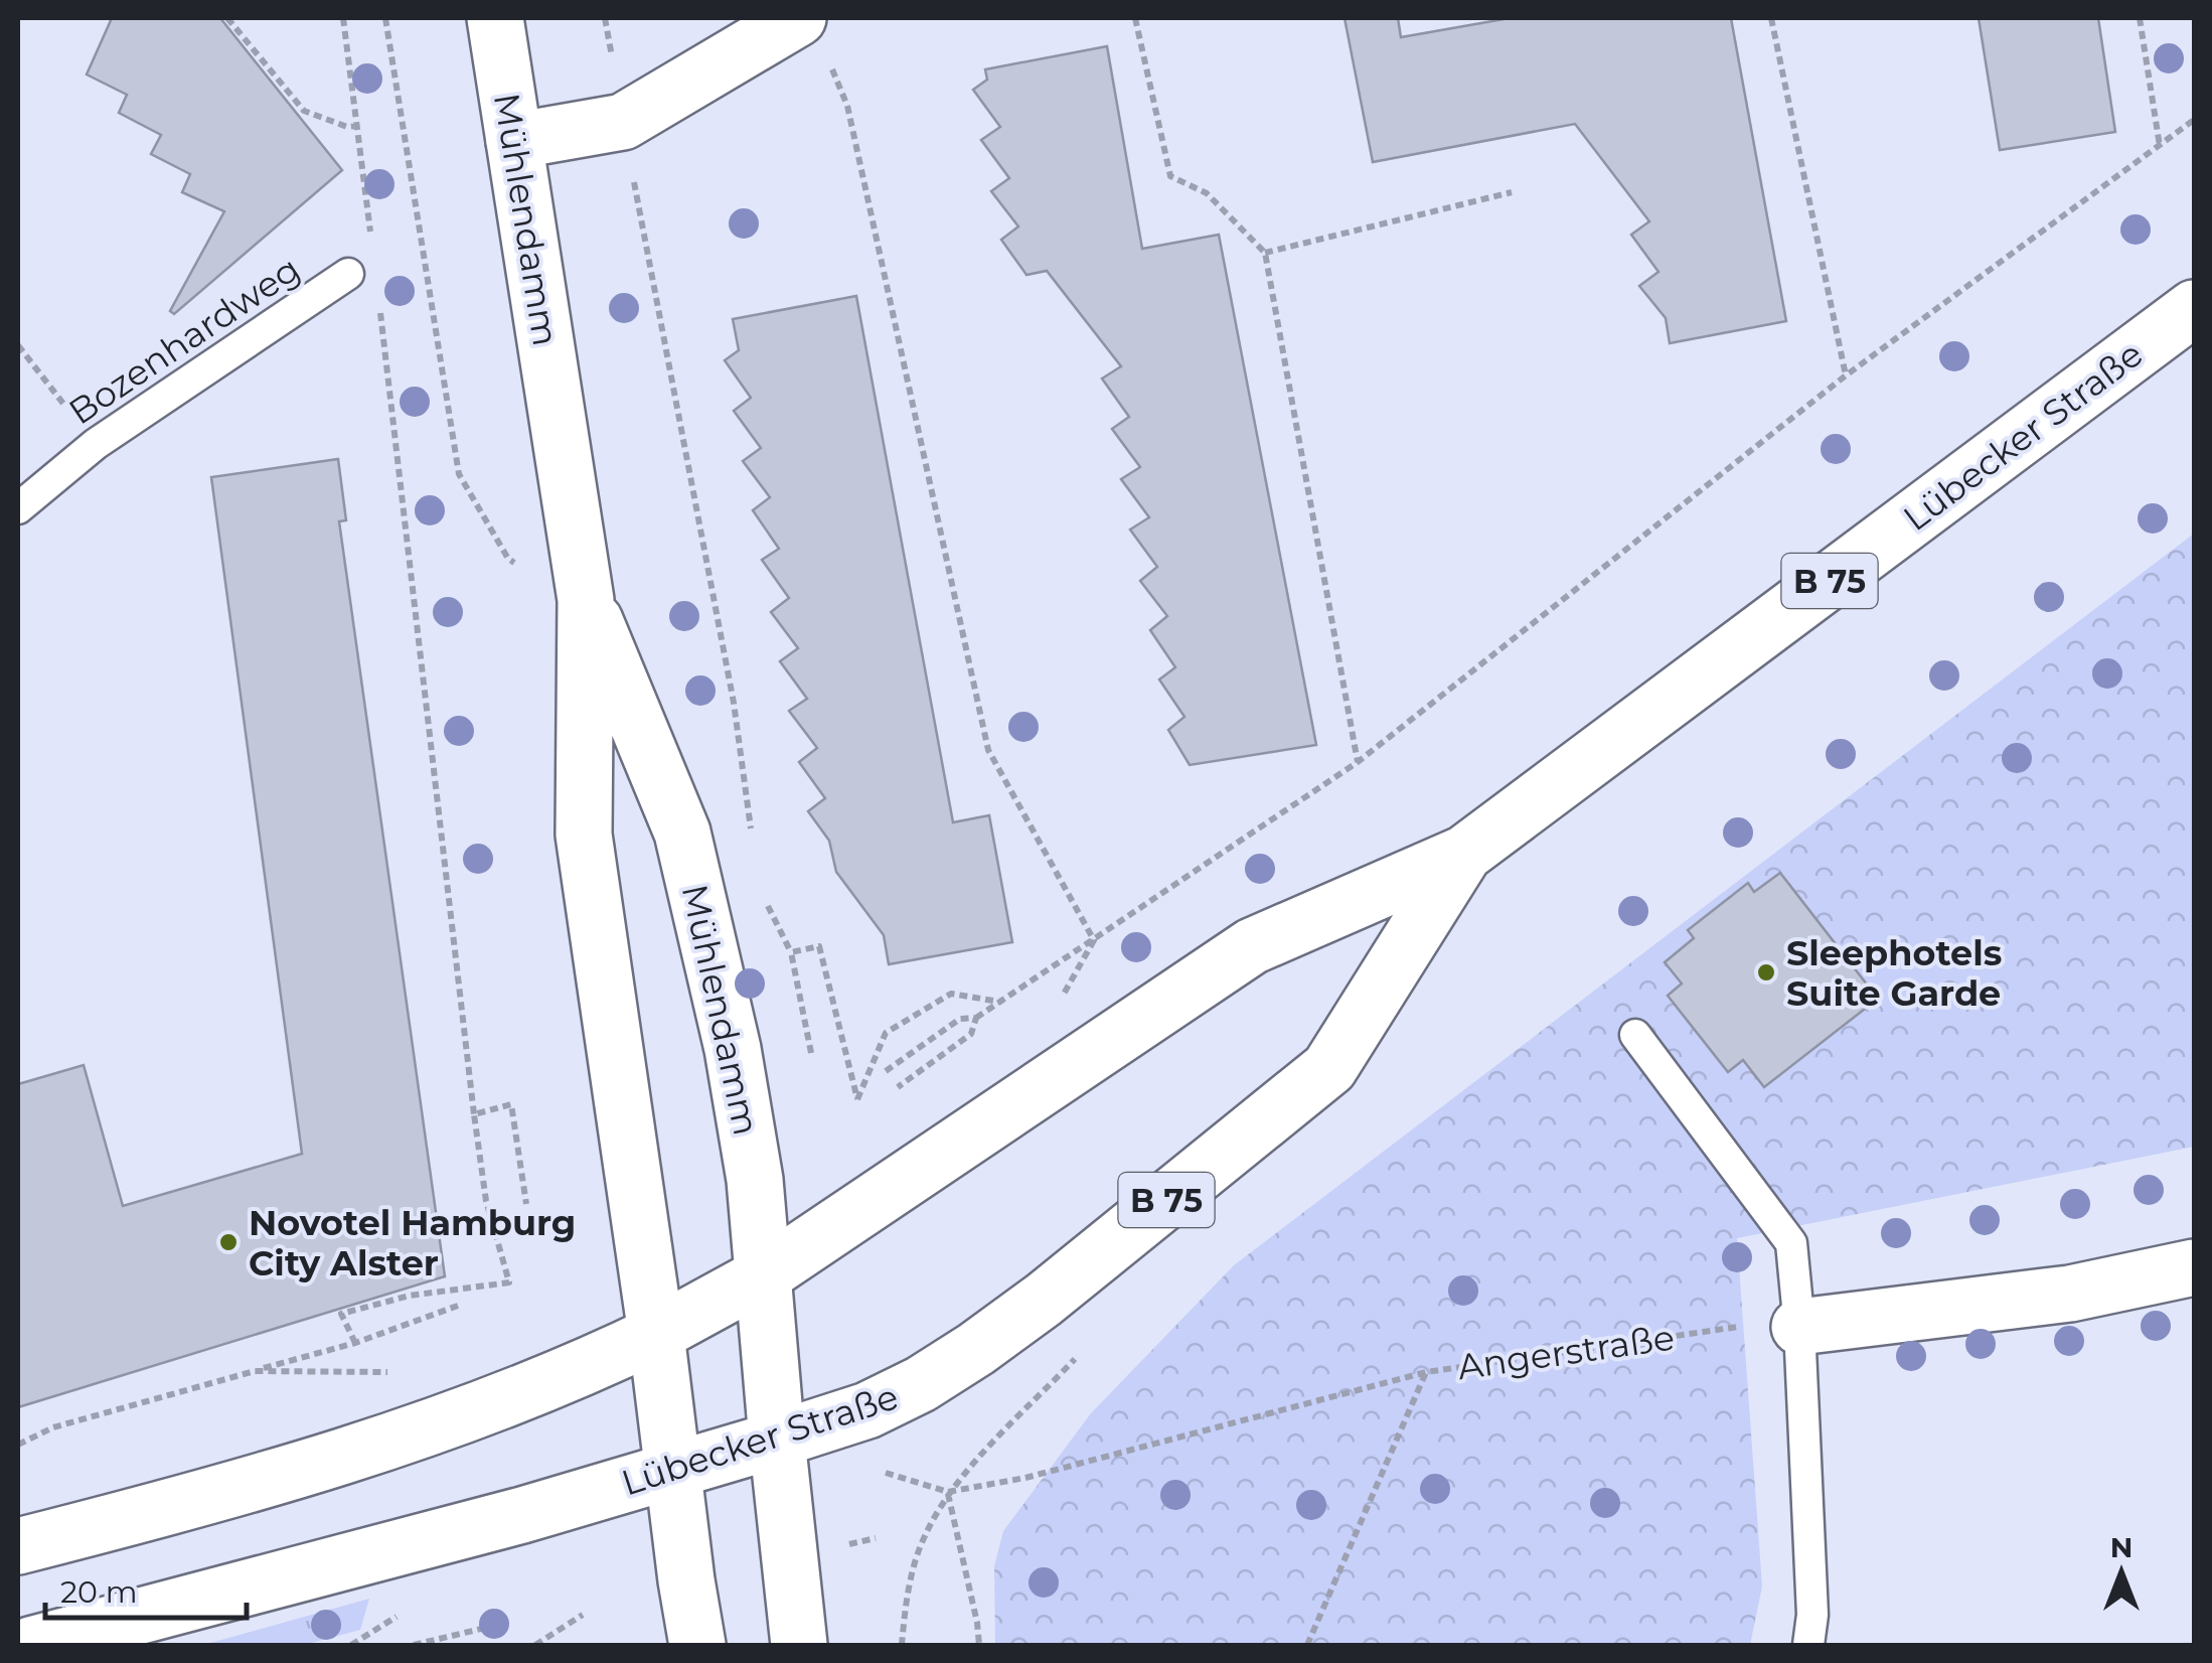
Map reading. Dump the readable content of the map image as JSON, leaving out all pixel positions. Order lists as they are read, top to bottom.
{
  "streets": {
    "main road": ["Mühlendamm", "Lübecker Straße", "B 75"],
    "lane": ["Bozenhardweg"],
    "path": ["Angerstraße"]
  },
  "crossings": [
    ["Mühlendamm", "Lübecker Straße"]
  ],
  "places": ["Sleephotels Suite Garde", "Novotel Hamburg City Alster"],
  "scale_bar": "20 m",
  "north": "top"
}
